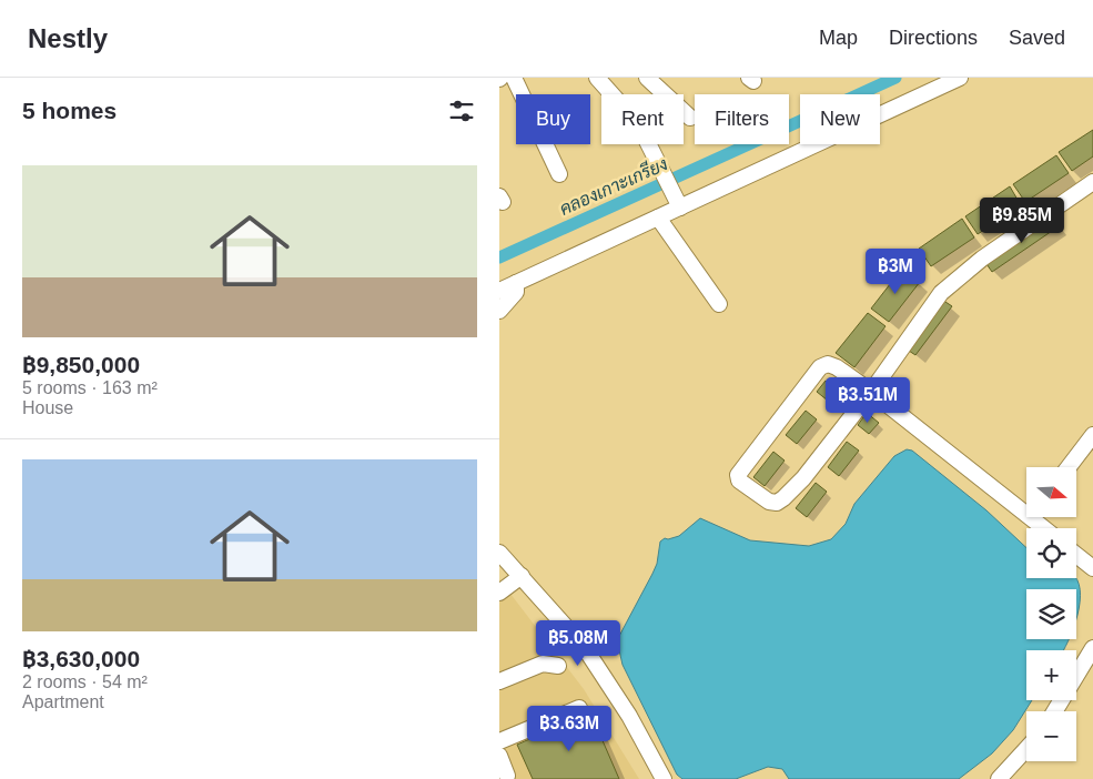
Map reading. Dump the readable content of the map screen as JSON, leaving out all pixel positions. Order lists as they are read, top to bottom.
{
  "water": ["คลองเกาะเกรียง"],
  "north": "right",
  "page": {
    "header": "Nestly",
    "nav": ["Map", "Directions", "Saved"],
    "heading": "5 homes",
    "chip": [
      "Buy",
      "Rent",
      "Filters",
      "New"
    ],
    "list": [
      {
        "name": "฿9,850,000",
        "note": "5 rooms · 163 m² · House"
      },
      {
        "name": "฿3,630,000",
        "note": "2 rooms · 54 m² · Apartment"
      }
    ],
    "price": [
      "฿9.85M",
      "฿3M",
      "฿3.51M",
      "฿5.08M",
      "฿3.63M"
    ],
    "map_buttons": ["+", "−"]
  }
}
